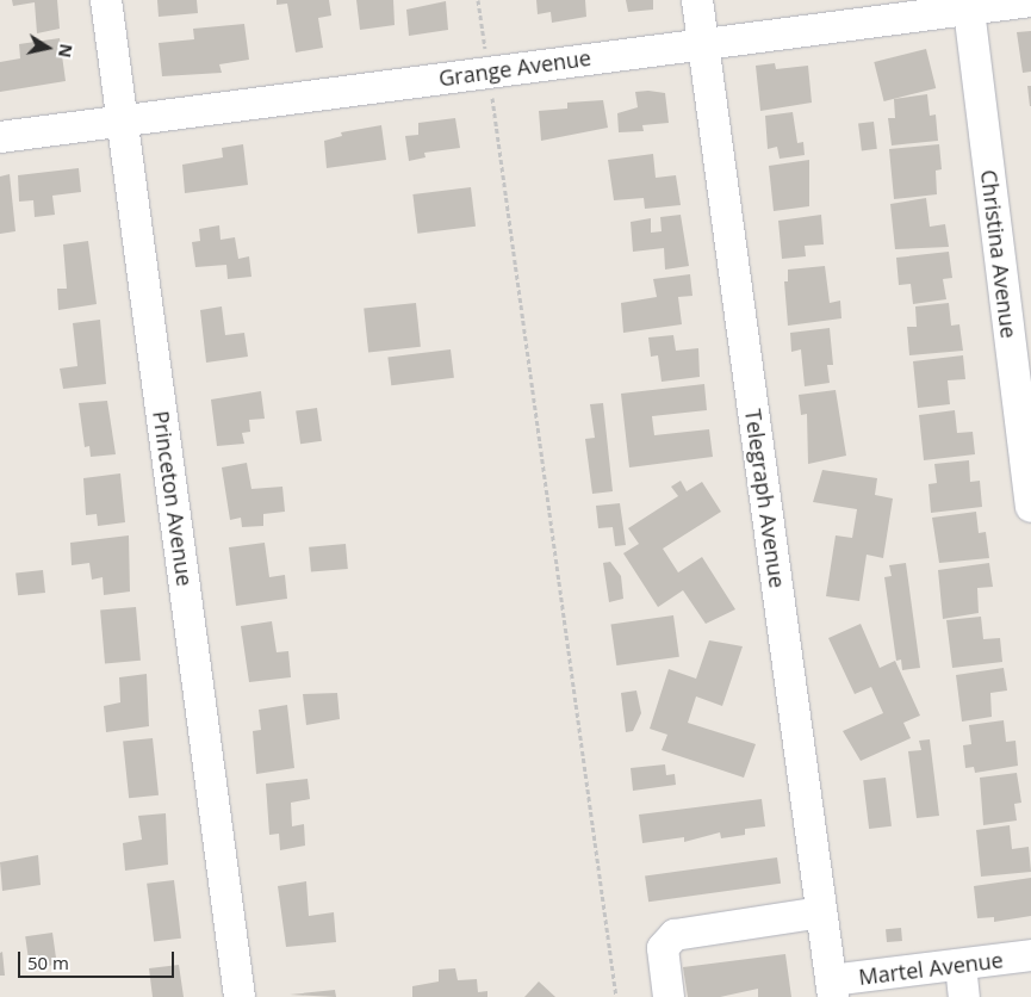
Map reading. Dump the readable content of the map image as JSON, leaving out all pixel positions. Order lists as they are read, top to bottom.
{
  "streets": {
    "street": [
      "Grange Avenue",
      "Christina Avenue",
      "Princeton Avenue",
      "Telegraph Avenue",
      "Martel Avenue"
    ]
  },
  "crossings": [
    ["Grange Avenue", "Christina Avenue"],
    ["Grange Avenue", "Princeton Avenue"],
    ["Grange Avenue", "Telegraph Avenue"],
    ["Telegraph Avenue", "Martel Avenue"]
  ],
  "scale_bar": "50 m",
  "north": "right"
}
